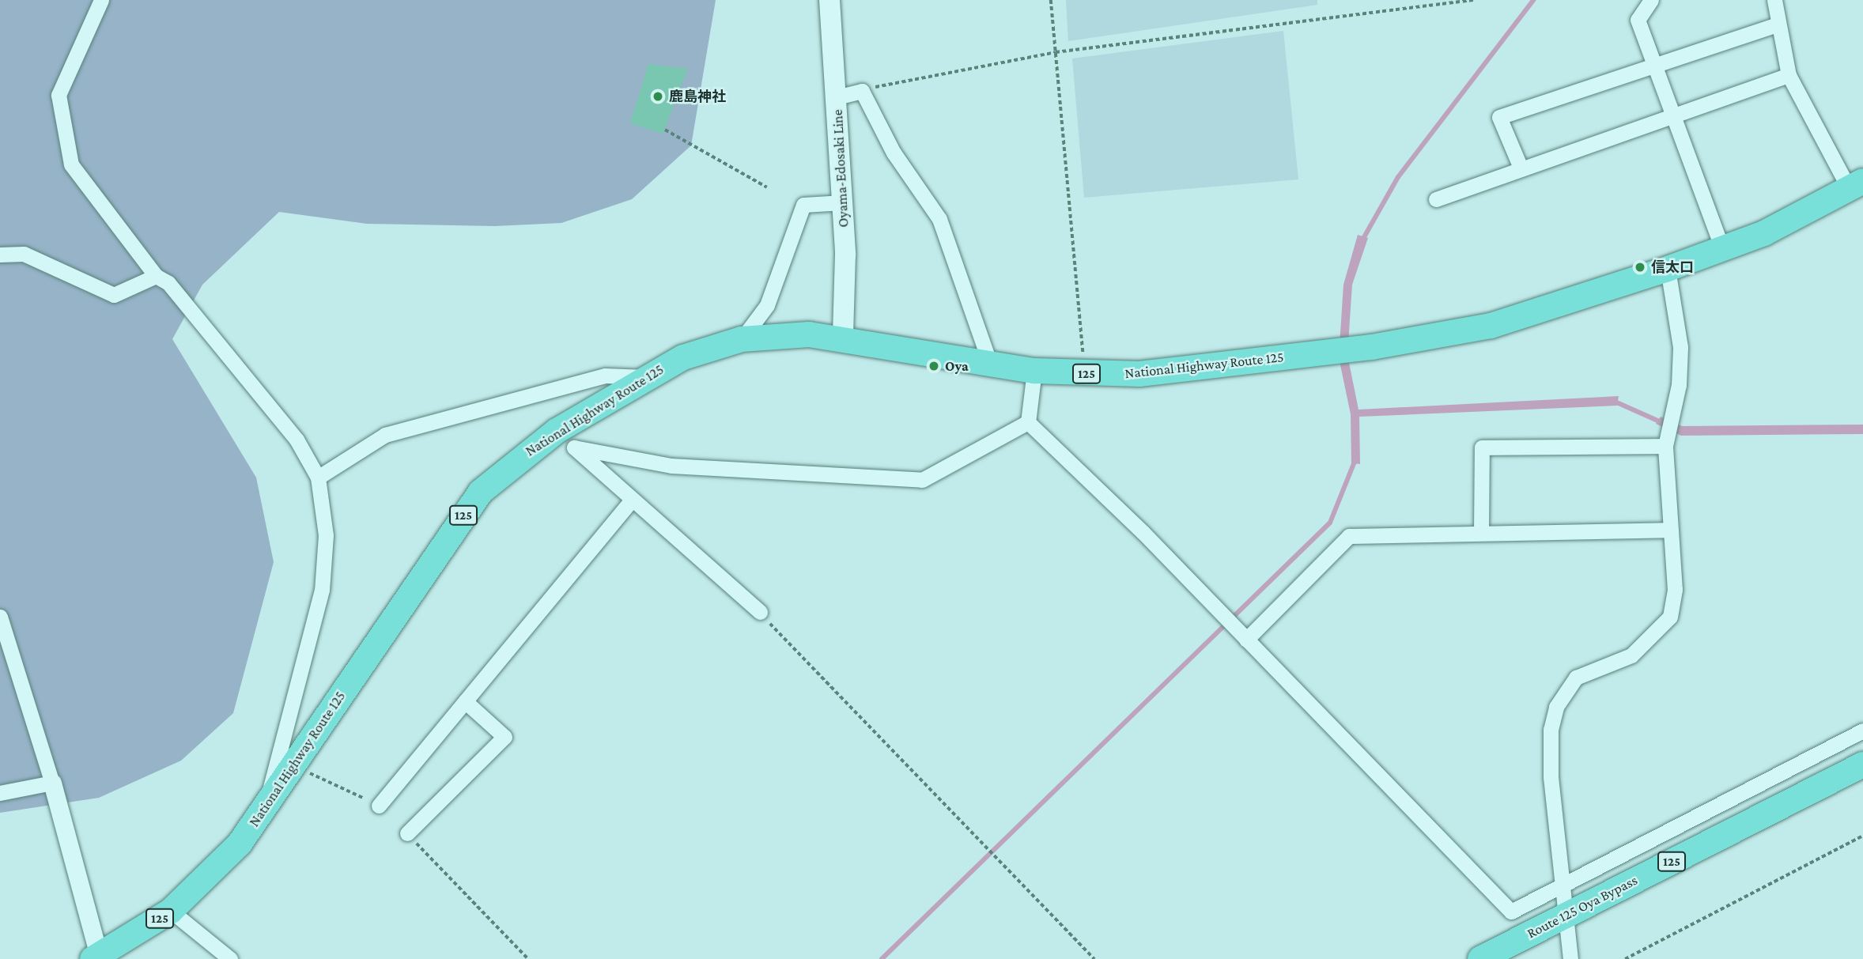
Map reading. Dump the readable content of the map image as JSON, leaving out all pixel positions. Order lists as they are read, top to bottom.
{
  "streets": {
    "highway": ["National Highway Route 125", "125", "Route 125 Oya Bypass"],
    "main road": ["Oyama-Edosaki Line"]
  },
  "crossings": [
    ["Oyama-Edosaki Line", "National Highway Route 125"]
  ],
  "places": ["鹿島神社", "信太口", "Oya"]
}
